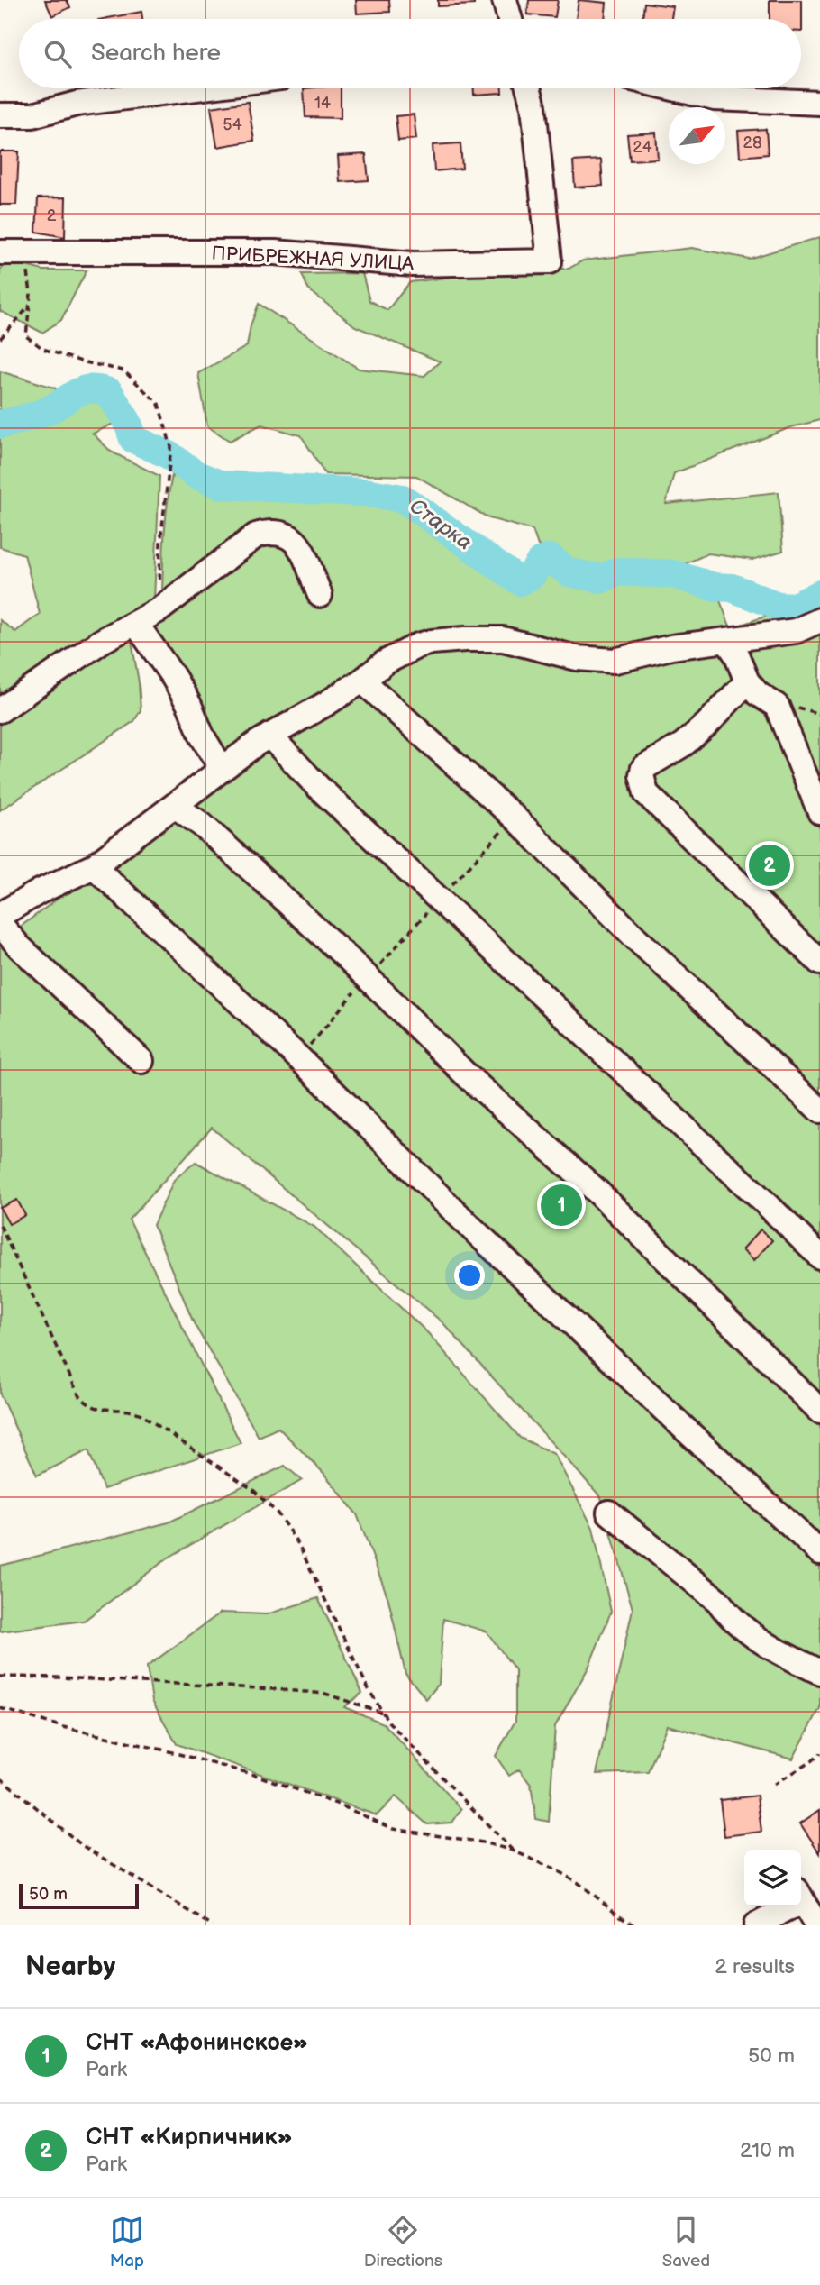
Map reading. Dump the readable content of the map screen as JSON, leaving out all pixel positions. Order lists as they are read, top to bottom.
{
  "streets": {
    "street": ["ПРИБРЕЖНАЯ УЛИЦА"]
  },
  "water": ["Старка"],
  "house_numbers": [
    "14",
    "54",
    "28",
    "24",
    "2"
  ],
  "scale_bar": "50 m",
  "north": "top right",
  "page": {
    "search": "Search here",
    "pins": ["2", "1"],
    "scale": "50 m",
    "heading": ["Nearby", "2 results"],
    "list": [
      {
        "mark": "1",
        "name": "СНТ «Афонинское»",
        "note": "Park",
        "value": "50 m"
      },
      {
        "mark": "2",
        "name": "СНТ «Кирпичник»",
        "note": "Park",
        "value": "210 m"
      }
    ],
    "nav": ["Map", "Directions", "Saved"]
  }
}
